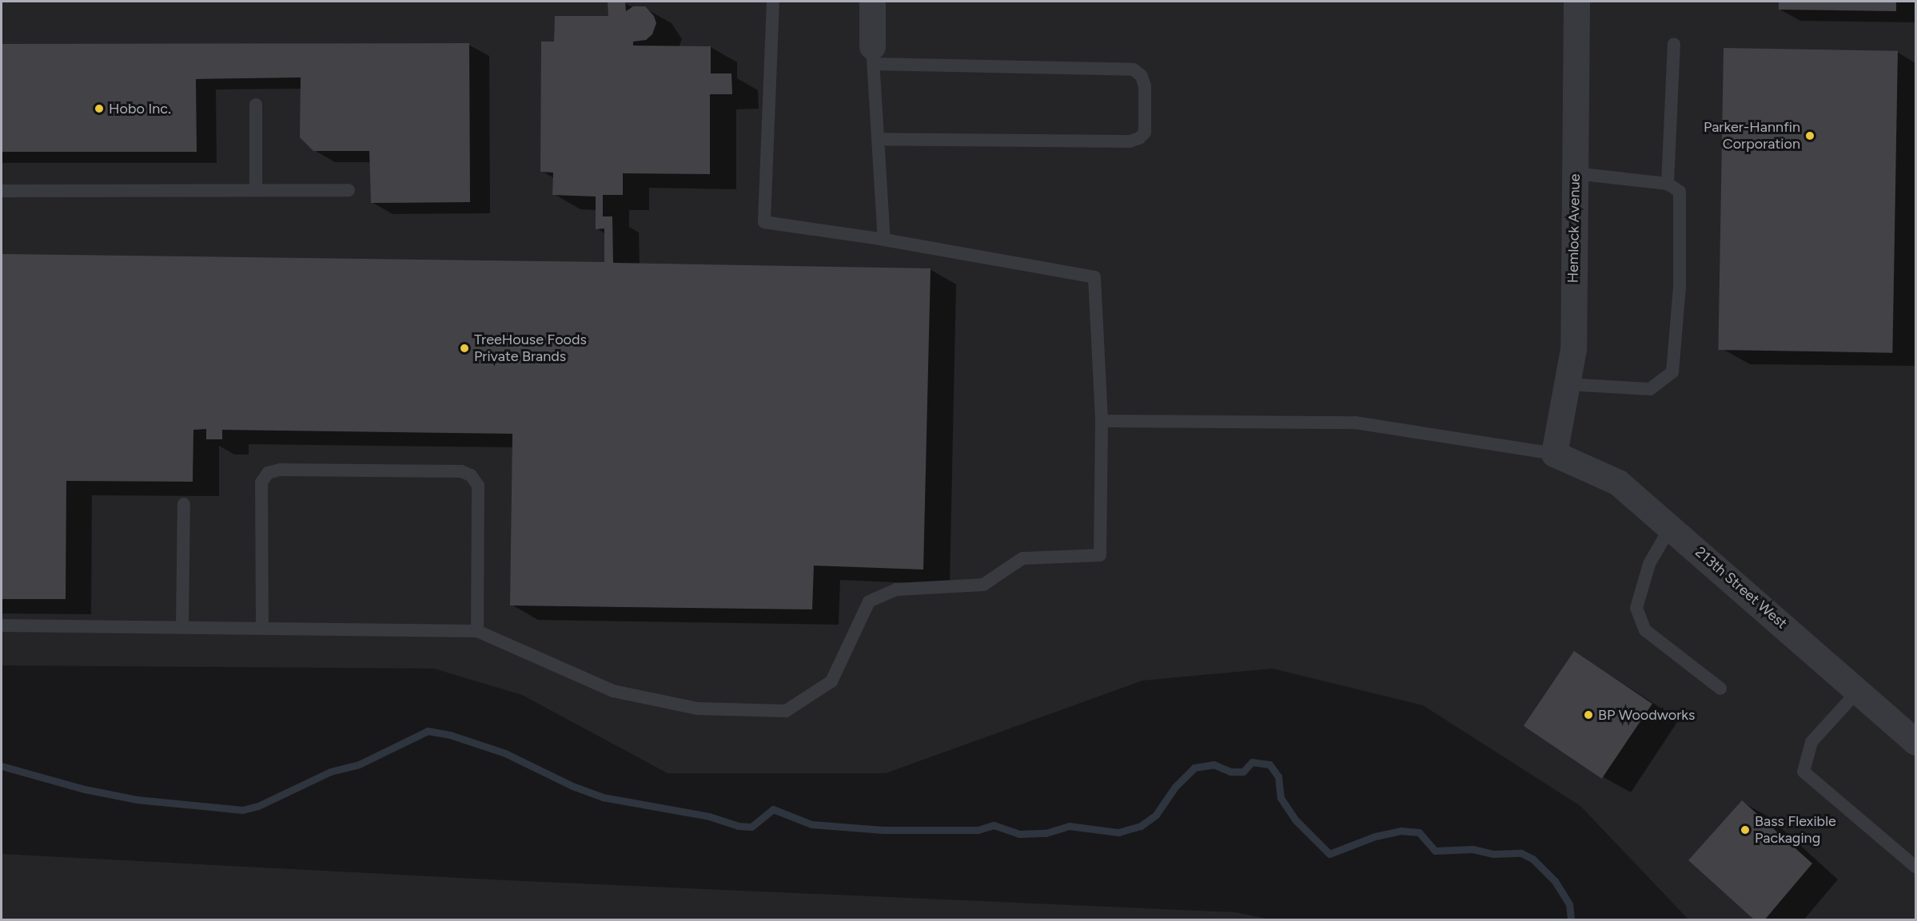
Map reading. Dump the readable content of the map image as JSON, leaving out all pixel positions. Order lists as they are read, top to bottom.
{
  "streets": {
    "street": ["Hemlock Avenue", "213th Street West"]
  },
  "crossings": [
    ["Hemlock Avenue", "213th Street West"]
  ],
  "places": [
    "Hobo Inc.",
    "Parker-Hannfin Corporation",
    "TreeHouse Foods Private Brands",
    "BP Woodworks",
    "Bass Flexible Packaging"
  ]
}
